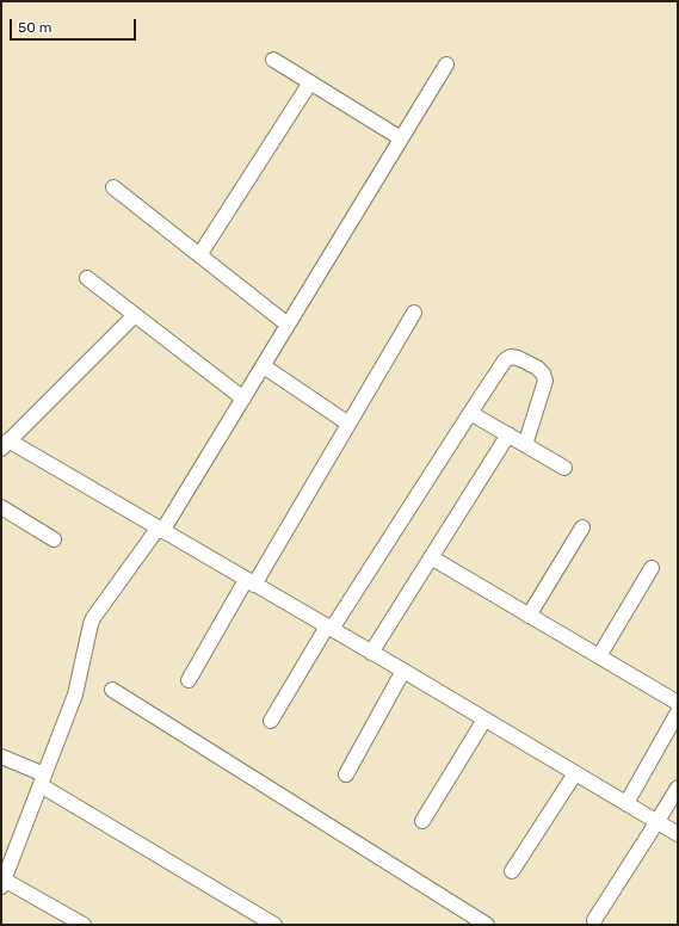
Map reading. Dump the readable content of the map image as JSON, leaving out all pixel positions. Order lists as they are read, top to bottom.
{
  "scale_bar": "50 m"
}
